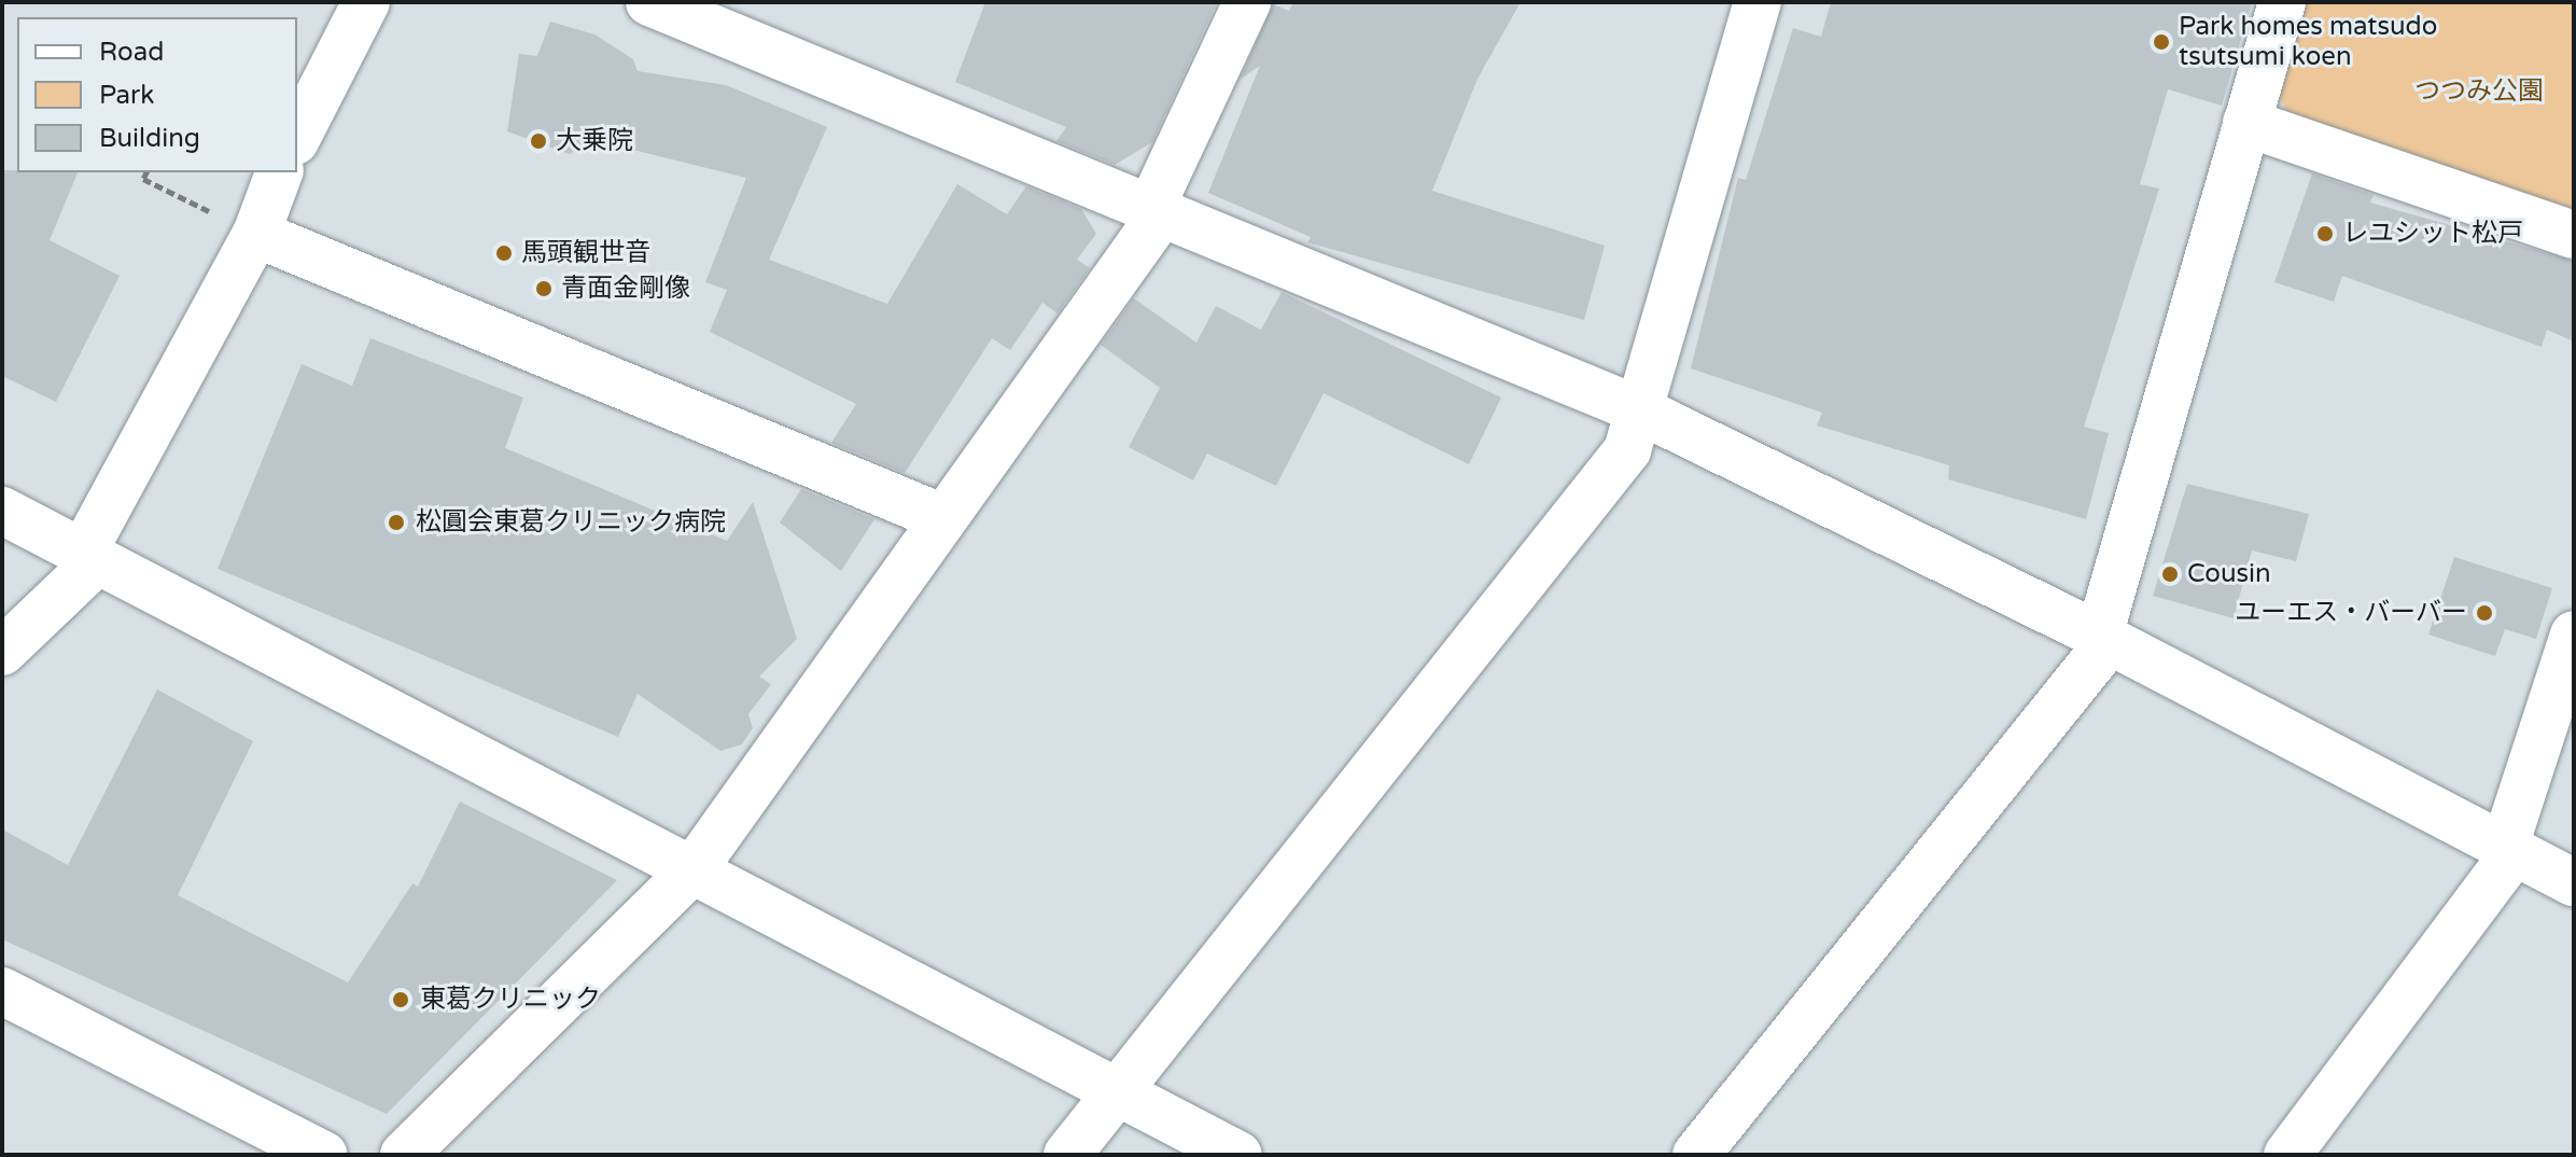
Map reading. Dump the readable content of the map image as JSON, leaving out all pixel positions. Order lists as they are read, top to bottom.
{
  "parks": ["つつみ公園"],
  "places": [
    "Park homes matsudo tsutsumi koen",
    "大乗院",
    "レユシット松戸",
    "馬頭観世音",
    "青面金剛像",
    "松圓会東葛クリニック病院",
    "Cousin",
    "ユーエス・バーバー",
    "東葛クリニック"
  ],
  "legend": ["Road", "Park", "Building"]
}
